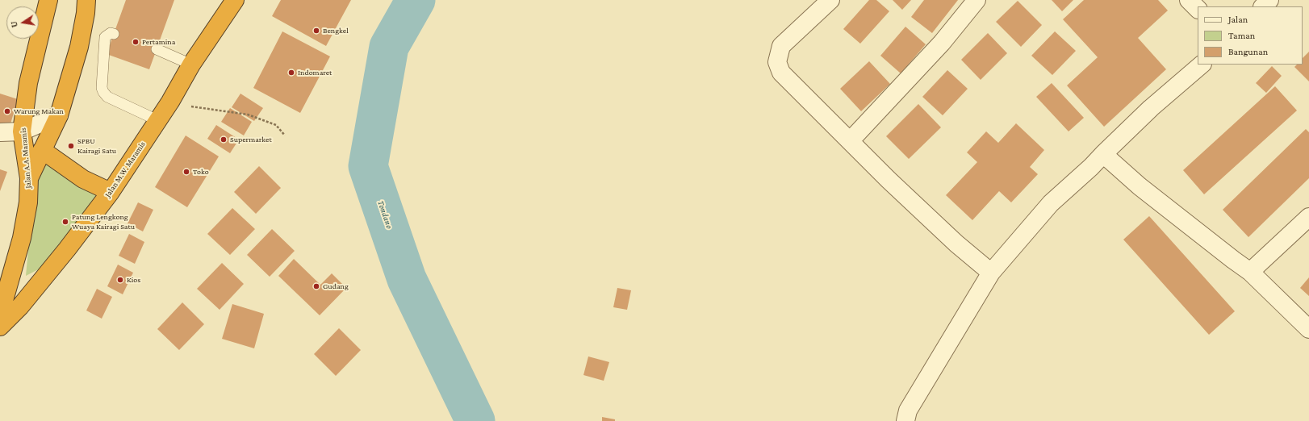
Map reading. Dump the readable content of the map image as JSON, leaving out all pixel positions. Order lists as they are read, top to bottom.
{
  "streets": {
    "highway": ["Jalan A.A. Maramis", "Jalan M.W. Maramis"]
  },
  "water": ["Tondano"],
  "places": [
    "Bengkel",
    "Pertamina",
    "Indomaret",
    "Warung Makan",
    "Supermarket",
    "SPBU Kairagi Satu",
    "Toko",
    "Patung Lengkong Wuaya Kairagi Satu",
    "Kios",
    "Gudang"
  ],
  "legend": ["Jalan", "Taman", "Bangunan"],
  "north": "left"
}
